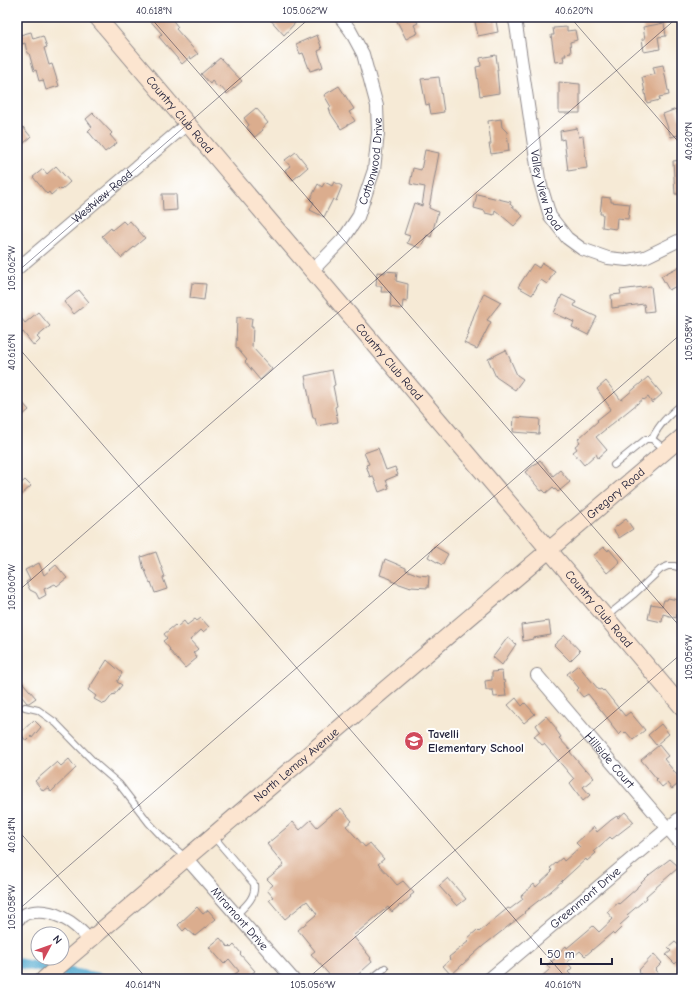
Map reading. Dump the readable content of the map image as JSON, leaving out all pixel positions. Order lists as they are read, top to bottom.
{
  "streets": {
    "street": [
      "Country Club Road",
      "Cottonwood Drive",
      "Valley View Road",
      "Westview Road",
      "Gregory Road",
      "Hillside Court",
      "North Lemay Avenue",
      "Greenmont Drive",
      "Miramont Drive"
    ]
  },
  "crossings": [
    ["Country Club Road", "Cottonwood Drive"],
    ["Country Club Road", "Westview Road"],
    ["Country Club Road", "Gregory Road"],
    ["Country Club Road", "North Lemay Avenue"],
    ["Gregory Road", "North Lemay Avenue"],
    ["Hillside Court", "Greenmont Drive"],
    ["North Lemay Avenue", "Miramont Drive"]
  ],
  "places": {
    "school or university": ["Tavelli Elementary School"]
  },
  "scale_bar": "50 m",
  "north": "top right",
  "coordinates": [
    "40.618°N",
    "105.062°W",
    "40.620°N",
    "105.058°W",
    "40.616°N",
    "105.060°W",
    "105.056°W",
    "40.614°N"
  ]
}
